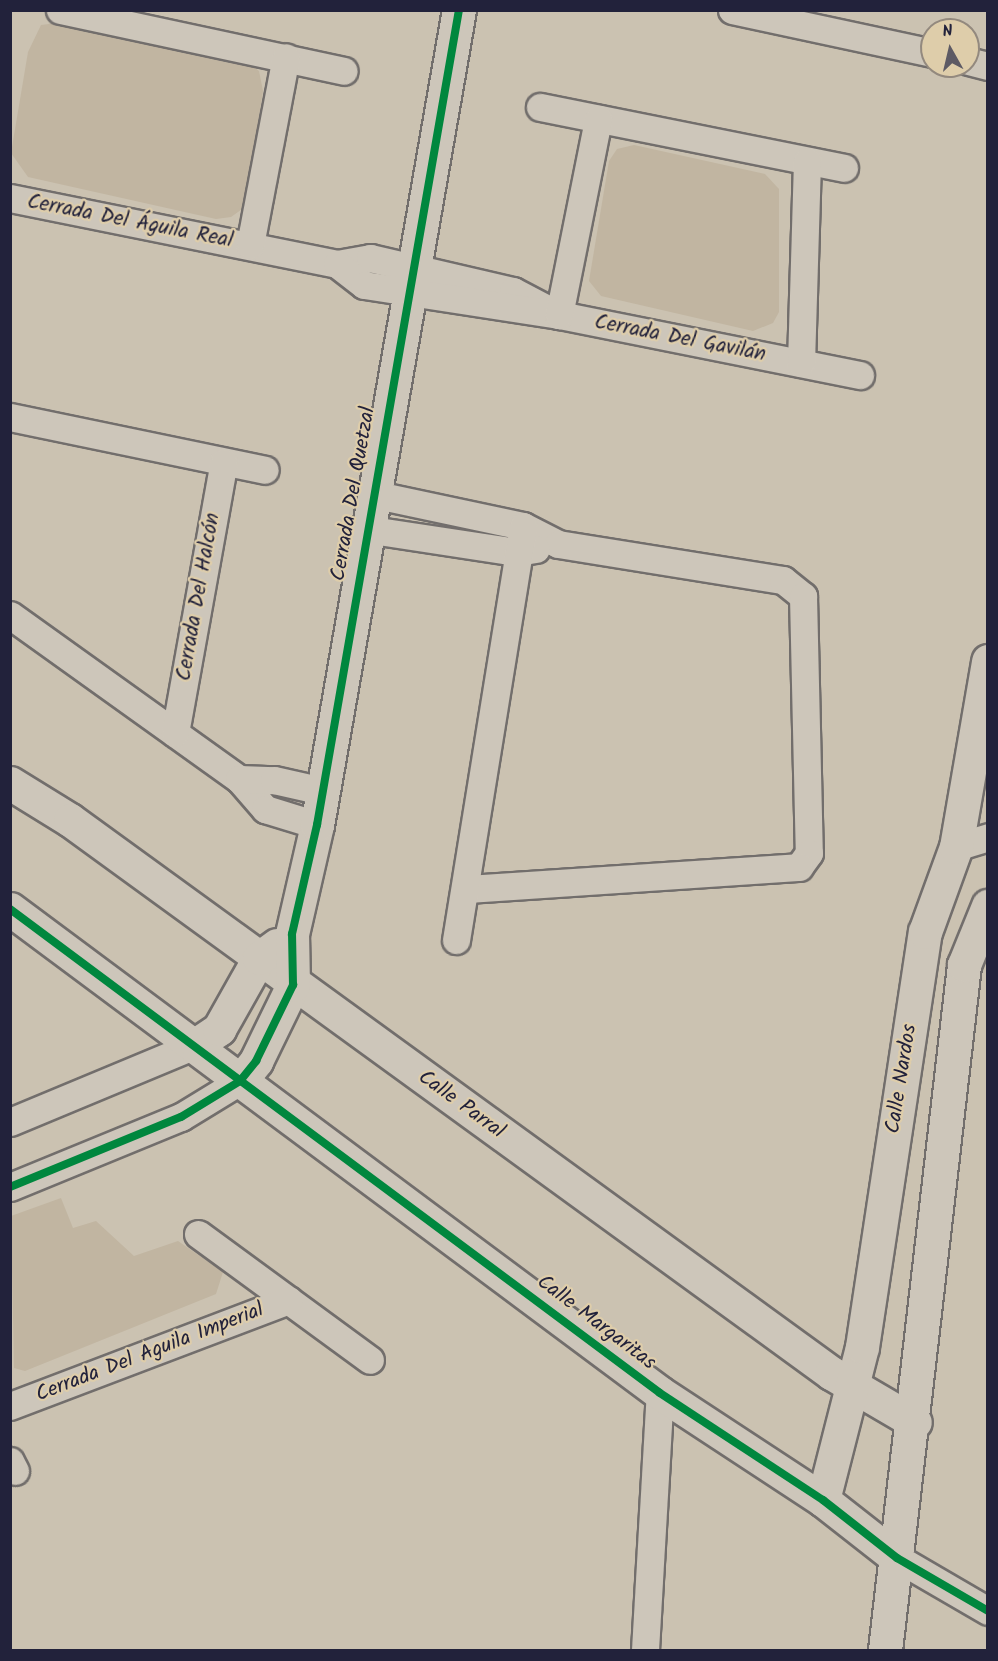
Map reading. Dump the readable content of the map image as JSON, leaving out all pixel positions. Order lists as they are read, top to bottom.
{
  "streets": {
    "street": [
      "Cerrada Del Águila Real",
      "Cerrada Del Gavilán",
      "Cerrada Del Quetzal",
      "Cerrada Del Halcón",
      "Calle Nardos",
      "Calle Parral",
      "Calle Margaritas",
      "Cerrada Del Aguila Imperial"
    ]
  },
  "crossings": [
    ["Cerrada Del Águila Real", "Cerrada Del Gavilán"],
    ["Cerrada Del Águila Real", "Cerrada Del Quetzal"],
    ["Cerrada Del Gavilán", "Cerrada Del Quetzal"],
    ["Cerrada Del Quetzal", "Calle Parral"],
    ["Calle Nardos", "Calle Parral"],
    ["Calle Nardos", "Calle Margaritas"]
  ],
  "north": "top"
}
